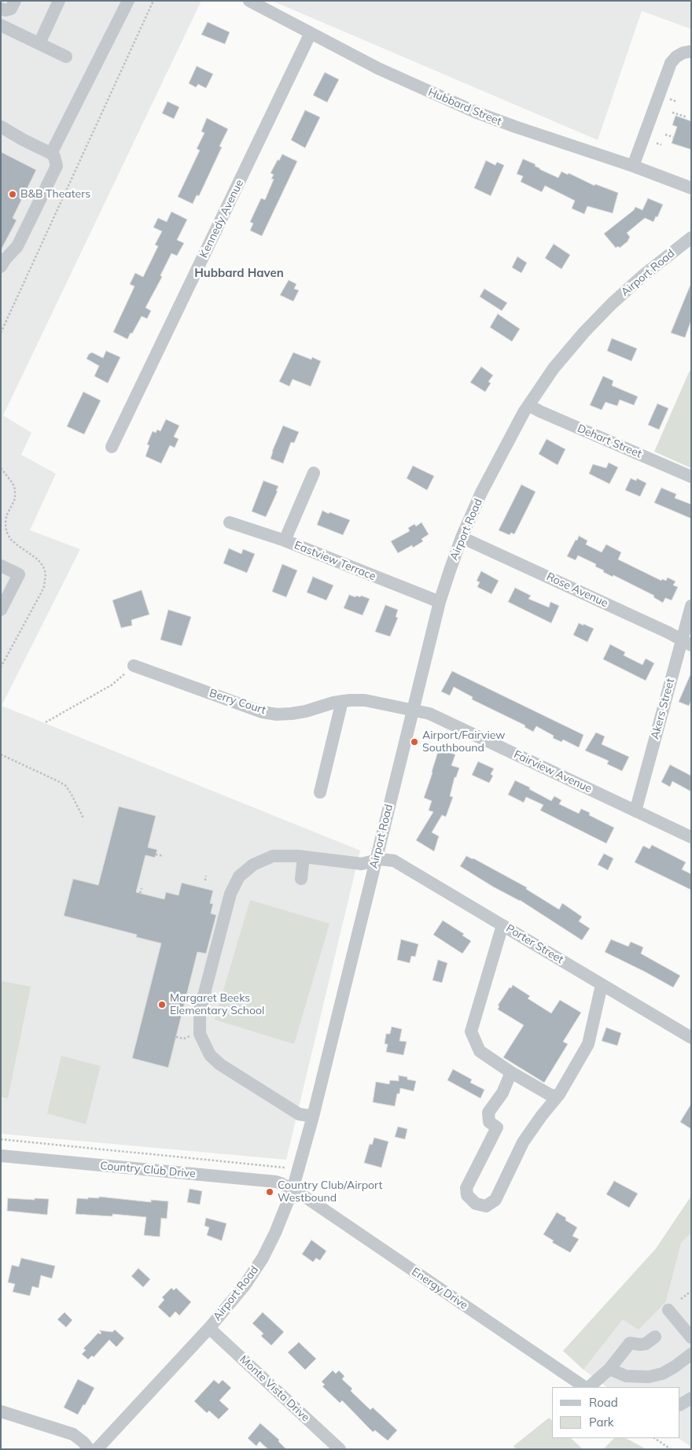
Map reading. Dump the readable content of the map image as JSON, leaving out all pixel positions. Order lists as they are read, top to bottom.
{
  "streets": {
    "street": [
      "Hubbard Street",
      "Kennedy Avenue",
      "Airport Road",
      "Dehart Street",
      "Eastview Terrace",
      "Rose Avenue",
      "Berry Court",
      "Akers Street",
      "Fairview Avenue",
      "Porter Street",
      "Country Club Drive",
      "Energy Drive",
      "Monte Vista Drive"
    ]
  },
  "crossings": [
    ["Hubbard Street", "Kennedy Avenue"],
    ["Airport Road", "Dehart Street"],
    ["Airport Road", "Eastview Terrace"],
    ["Airport Road", "Rose Avenue"],
    ["Airport Road", "Berry Court"],
    ["Airport Road", "Fairview Avenue"],
    ["Airport Road", "Porter Street"],
    ["Airport Road", "Country Club Drive"],
    ["Airport Road", "Energy Drive"],
    ["Airport Road", "Monte Vista Drive"],
    ["Rose Avenue", "Akers Street"],
    ["Berry Court", "Fairview Avenue"],
    ["Akers Street", "Fairview Avenue"],
    ["Country Club Drive", "Energy Drive"]
  ],
  "districts": ["Hubbard Haven"],
  "places": [
    "B&B Theaters",
    "Airport/Fairview Southbound",
    "Margaret Beeks Elementary School",
    "Country Club/Airport Westbound"
  ],
  "legend": ["Road", "Park"]
}
